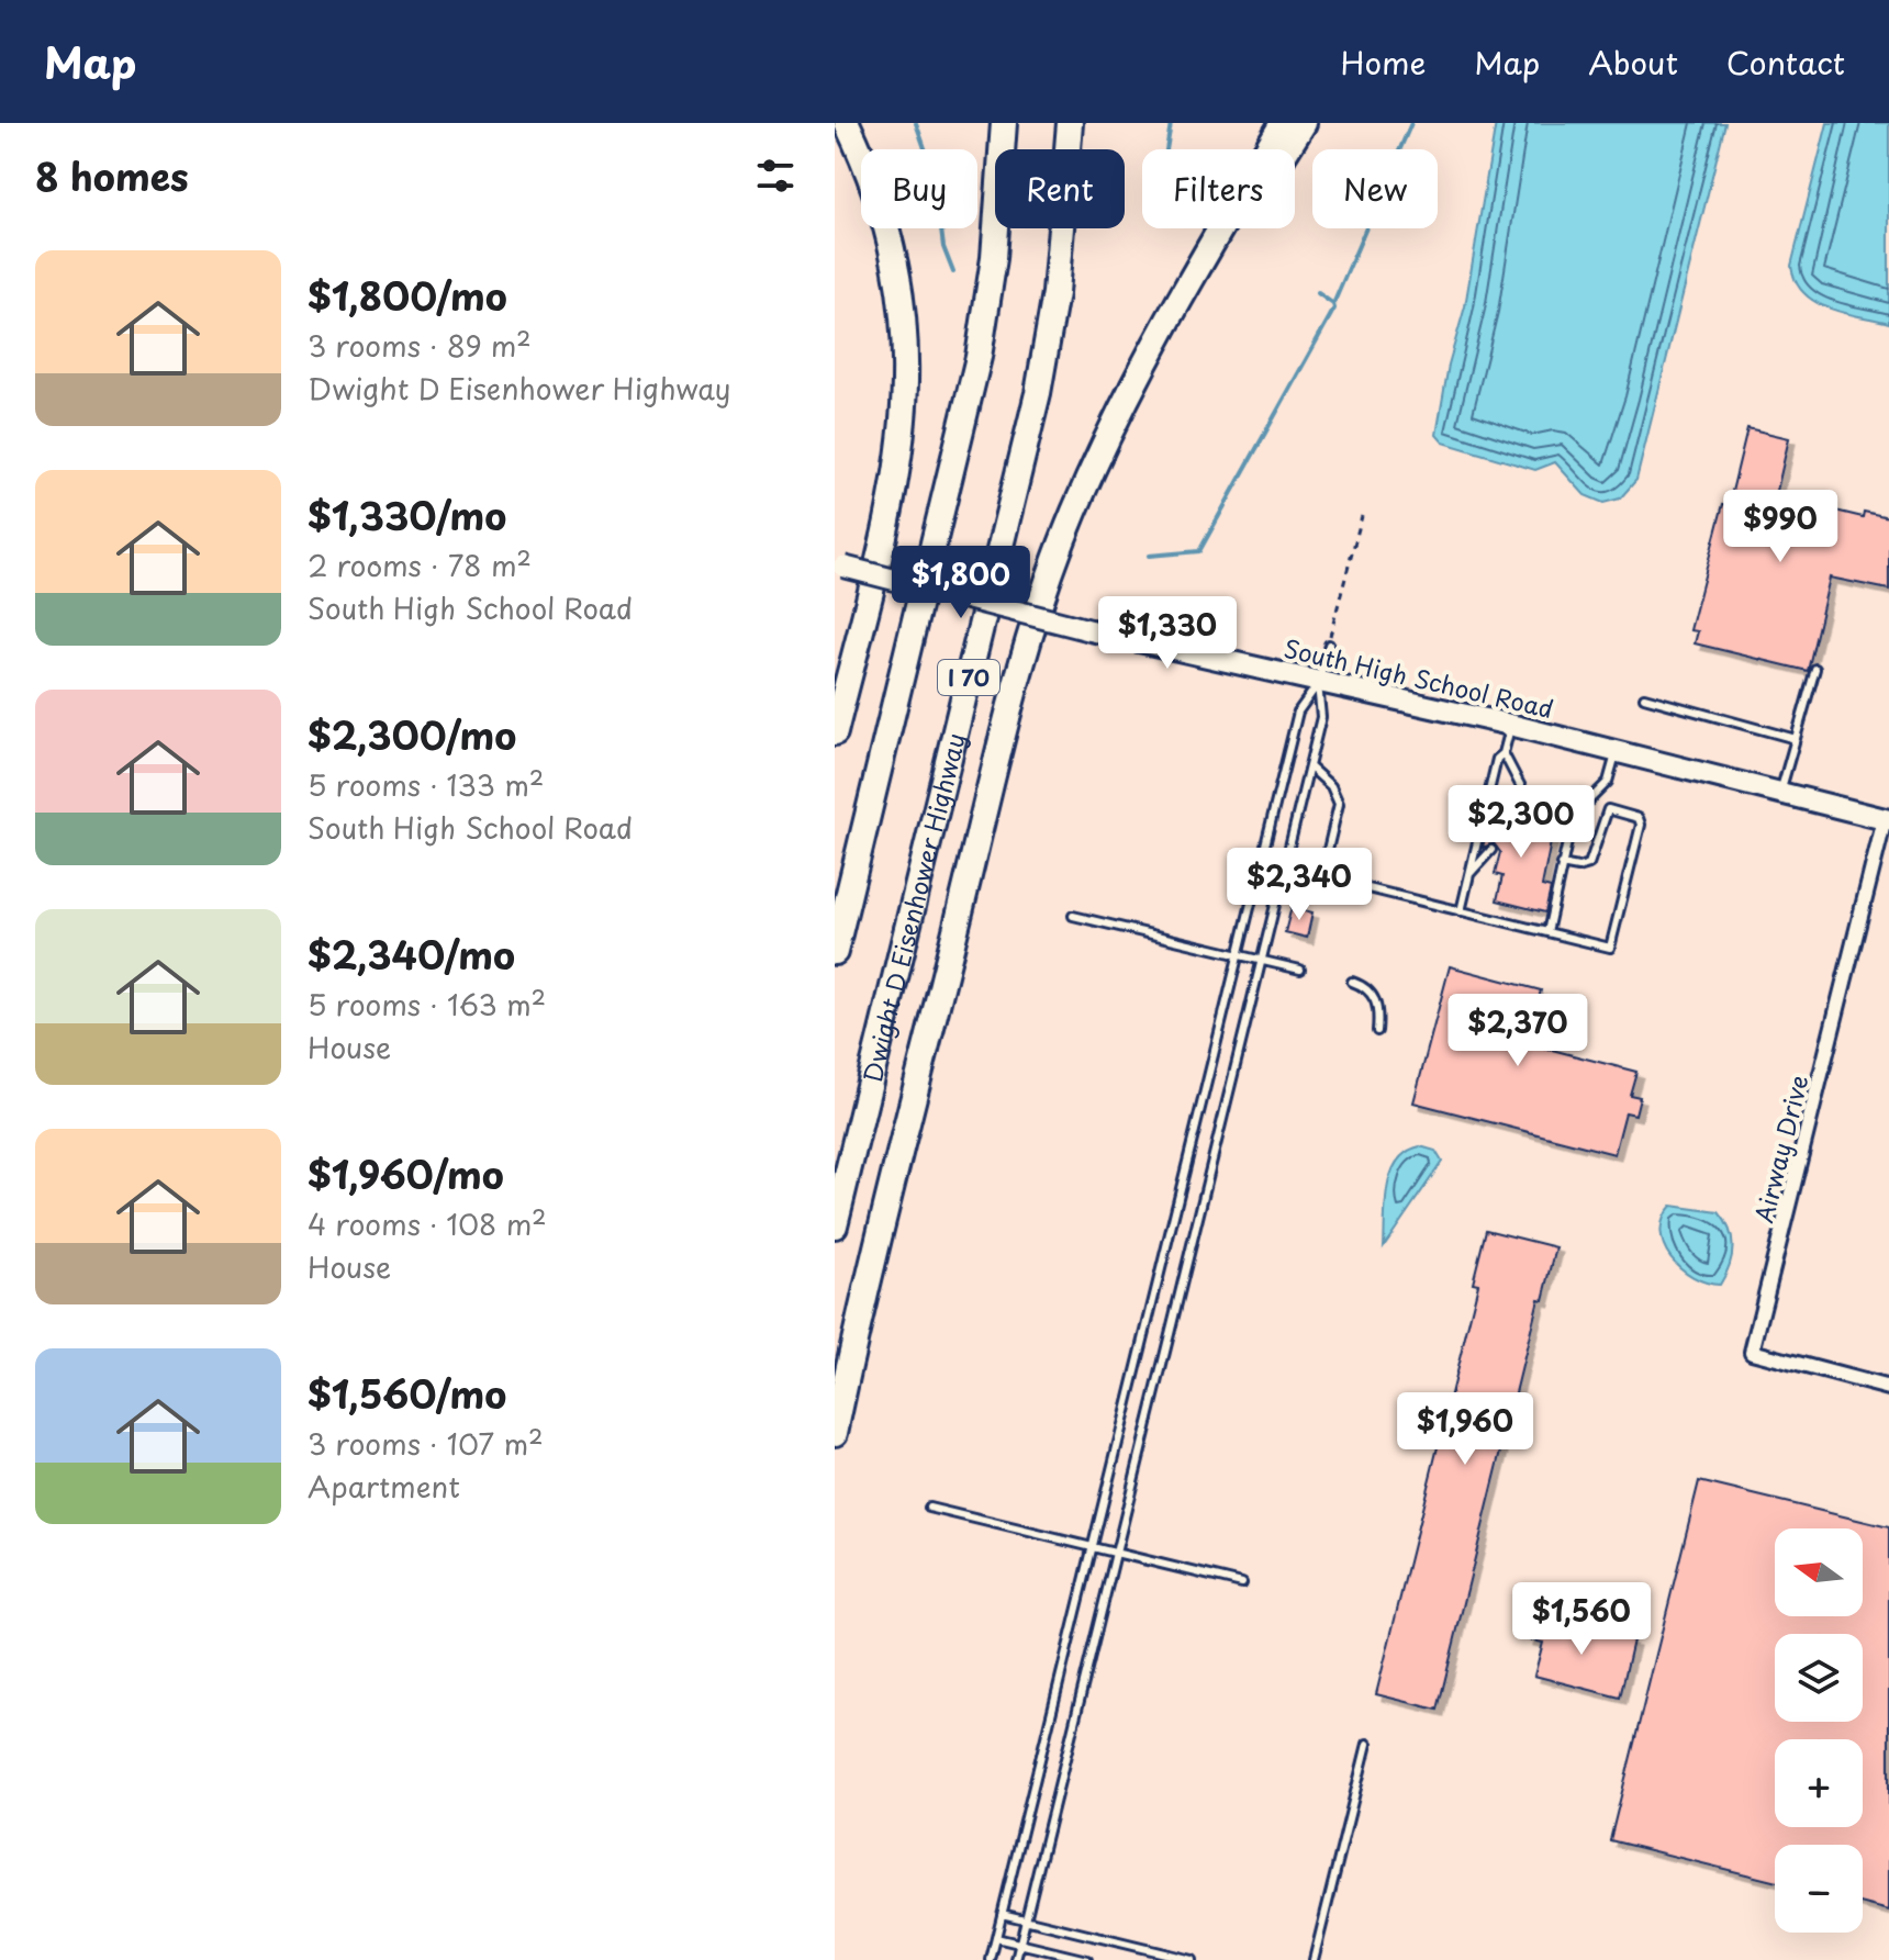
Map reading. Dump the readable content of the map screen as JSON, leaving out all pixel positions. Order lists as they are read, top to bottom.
{
  "streets": {
    "highway": ["I 70", "Dwight D Eisenhower Highway"],
    "street": ["South High School Road", "Airway Drive"]
  },
  "crossings": [
    ["South High School Road", "Airway Drive"]
  ],
  "north": "left",
  "page": {
    "header": "Map",
    "nav": [
      "Home",
      "Map",
      "About",
      "Contact"
    ],
    "heading": "8 homes",
    "chip": [
      "Buy",
      "Rent",
      "Filters",
      "New"
    ],
    "list": [
      {
        "name": "$1,800/mo",
        "note": "3 rooms · 89 m² · Dwight D Eisenhower Highway"
      },
      {
        "name": "$1,330/mo",
        "note": "2 rooms · 78 m² · South High School Road"
      },
      {
        "name": "$2,300/mo",
        "note": "5 rooms · 133 m² · South High School Road"
      },
      {
        "name": "$2,340/mo",
        "note": "5 rooms · 163 m² · House"
      },
      {
        "name": "$1,960/mo",
        "note": "4 rooms · 108 m² · House"
      },
      {
        "name": "$1,560/mo",
        "note": "3 rooms · 107 m² · Apartment"
      }
    ],
    "price": [
      "$990",
      "$1,800",
      "$1,330",
      "$2,300",
      "$2,340",
      "$2,370",
      "$1,960",
      "$1,560"
    ],
    "map_buttons": ["+", "−"]
  }
}
